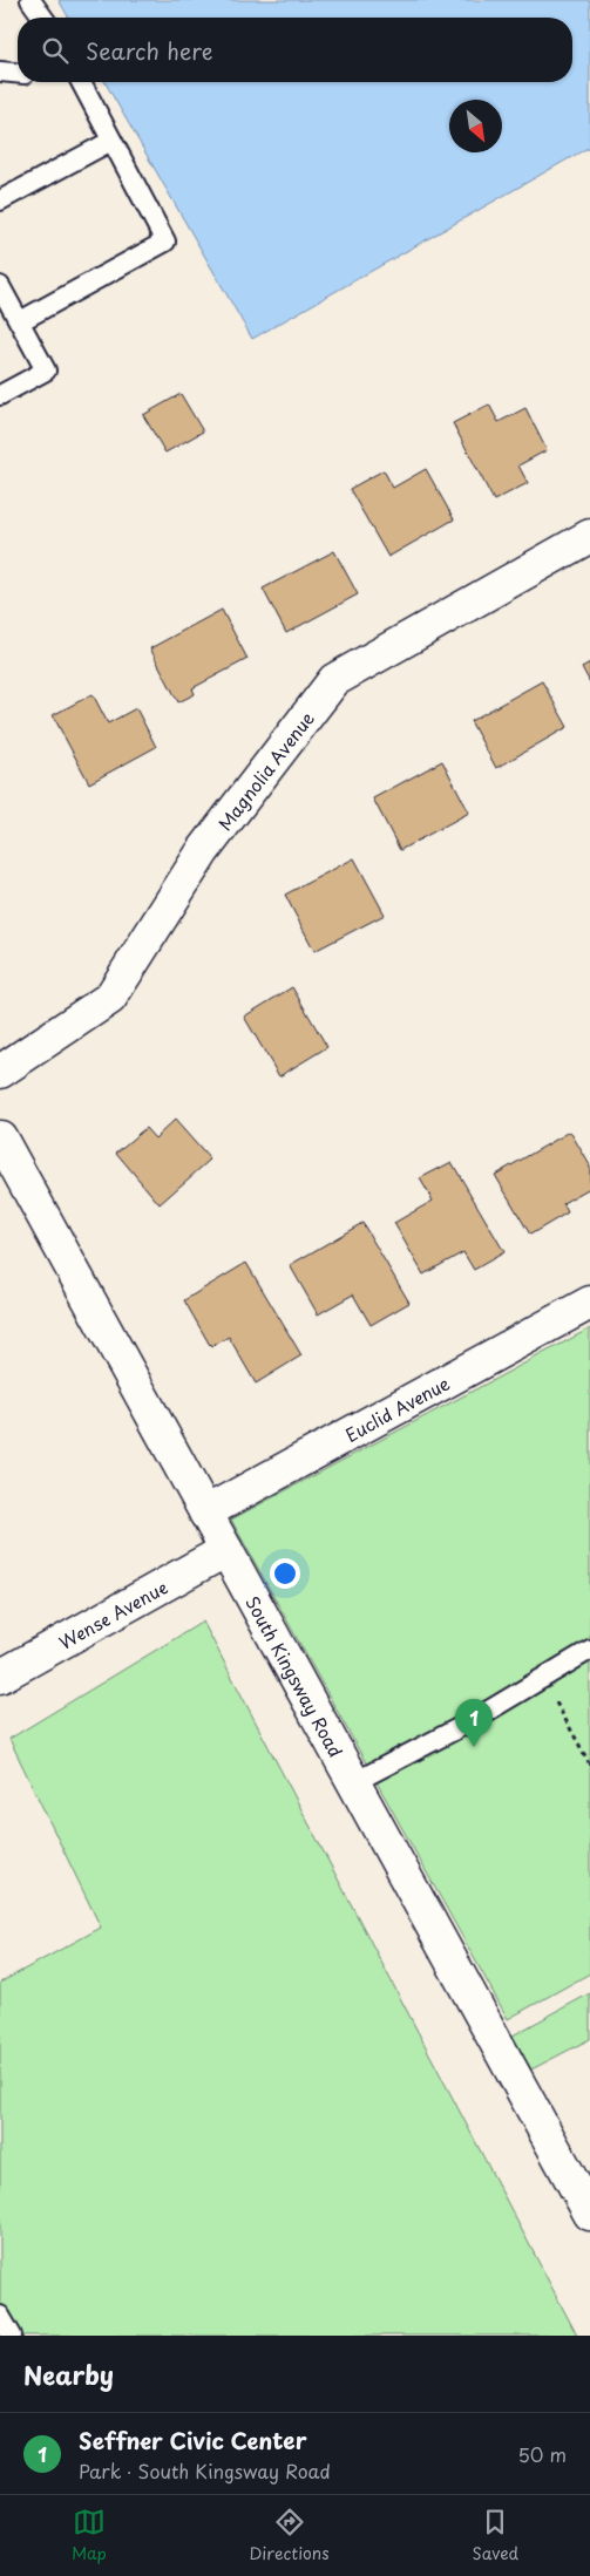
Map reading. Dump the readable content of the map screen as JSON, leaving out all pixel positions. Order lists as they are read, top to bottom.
{
  "streets": {
    "street": [
      "Magnolia Avenue",
      "Euclid Avenue",
      "Wense Avenue",
      "South Kingsway Road"
    ]
  },
  "crossings": [
    ["Euclid Avenue", "South Kingsway Road"],
    ["Wense Avenue", "South Kingsway Road"]
  ],
  "north": "bottom right",
  "page": {
    "search": "Search here",
    "pins": "1",
    "heading": "Nearby",
    "list": [
      {
        "mark": "1",
        "name": "Seffner Civic Center",
        "note": "Park · South Kingsway Road",
        "value": "50 m"
      }
    ],
    "nav": ["Map", "Directions", "Saved"]
  }
}
